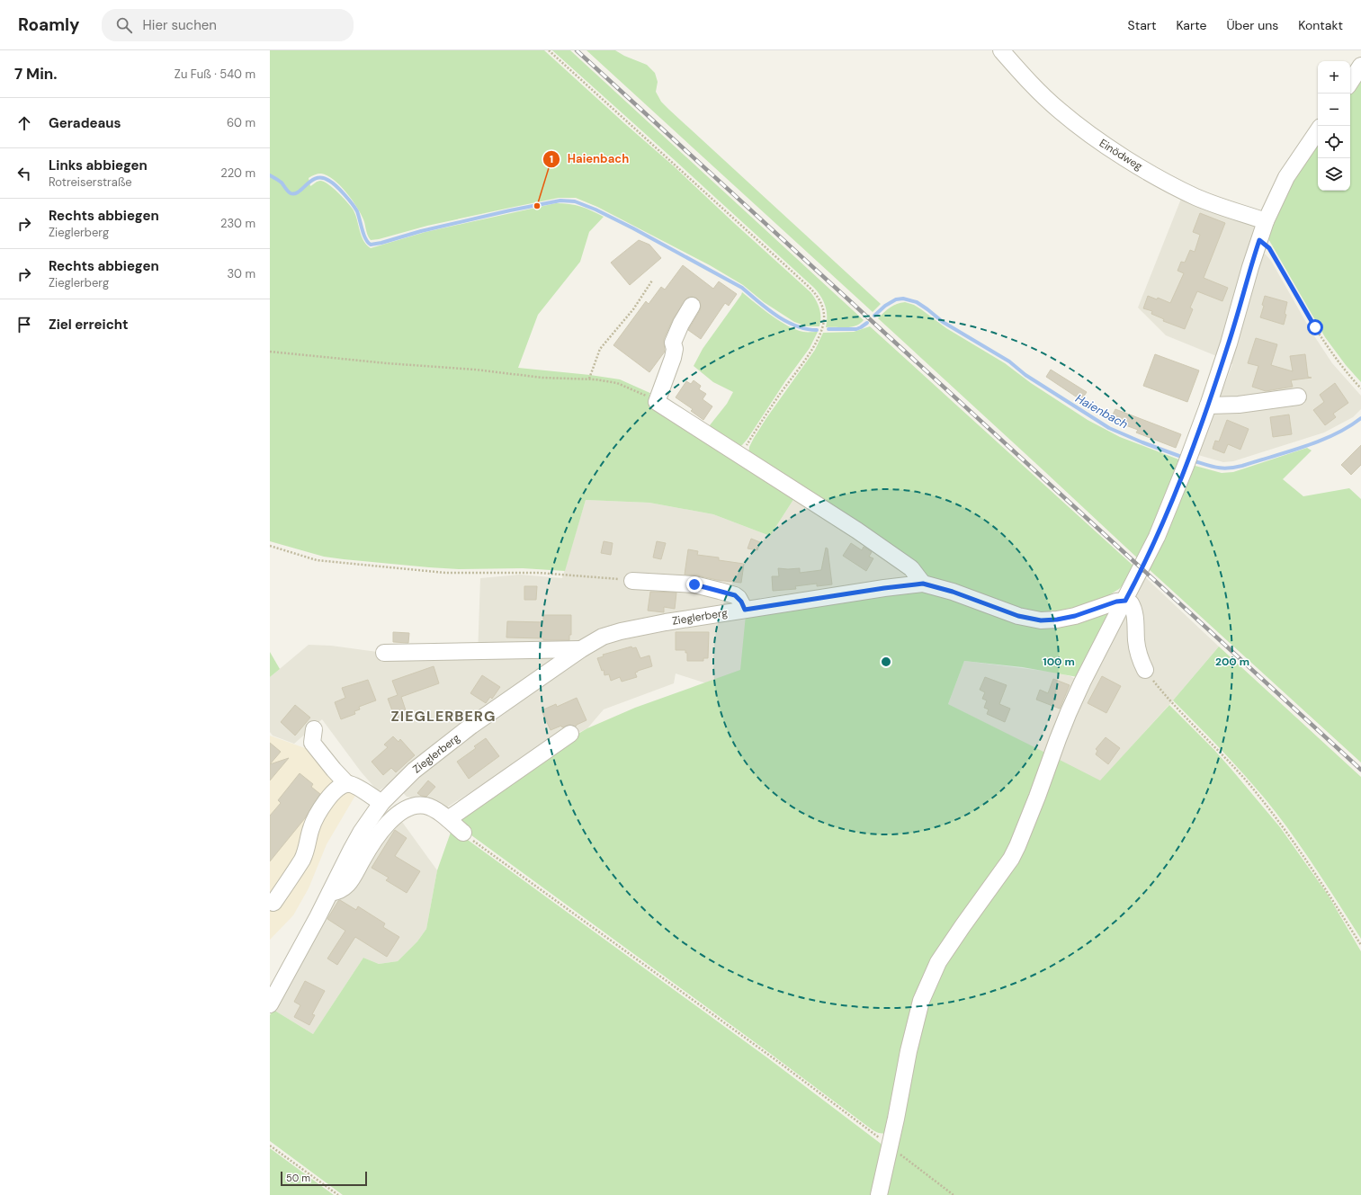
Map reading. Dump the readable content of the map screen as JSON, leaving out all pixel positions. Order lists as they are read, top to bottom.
{
  "streets": {
    "street": ["Einödweg", "Zieglerberg"]
  },
  "districts": ["ZIEGLERBERG"],
  "water": ["Haienbach"],
  "places": ["Haienbach"],
  "scale_bar": "50 m",
  "page": {
    "header": "Roamly",
    "search": "Hier suchen",
    "nav": [
      "Start",
      "Karte",
      "Über uns",
      "Kontakt"
    ],
    "heading": ["7 Min.", "Zu Fuß · 540 m"],
    "map_buttons": ["+", "−"],
    "list": [
      ["Geradeaus", "60 m"],
      ["Links abbiegen", "Rotreiserstraße", "220 m"],
      ["Rechts abbiegen", "Zieglerberg", "230 m"],
      ["Rechts abbiegen", "Zieglerberg", "30 m"],
      "Ziel erreicht"
    ],
    "scale": "50 m"
  },
  "rings": ["100 m", "200 m"]
}
